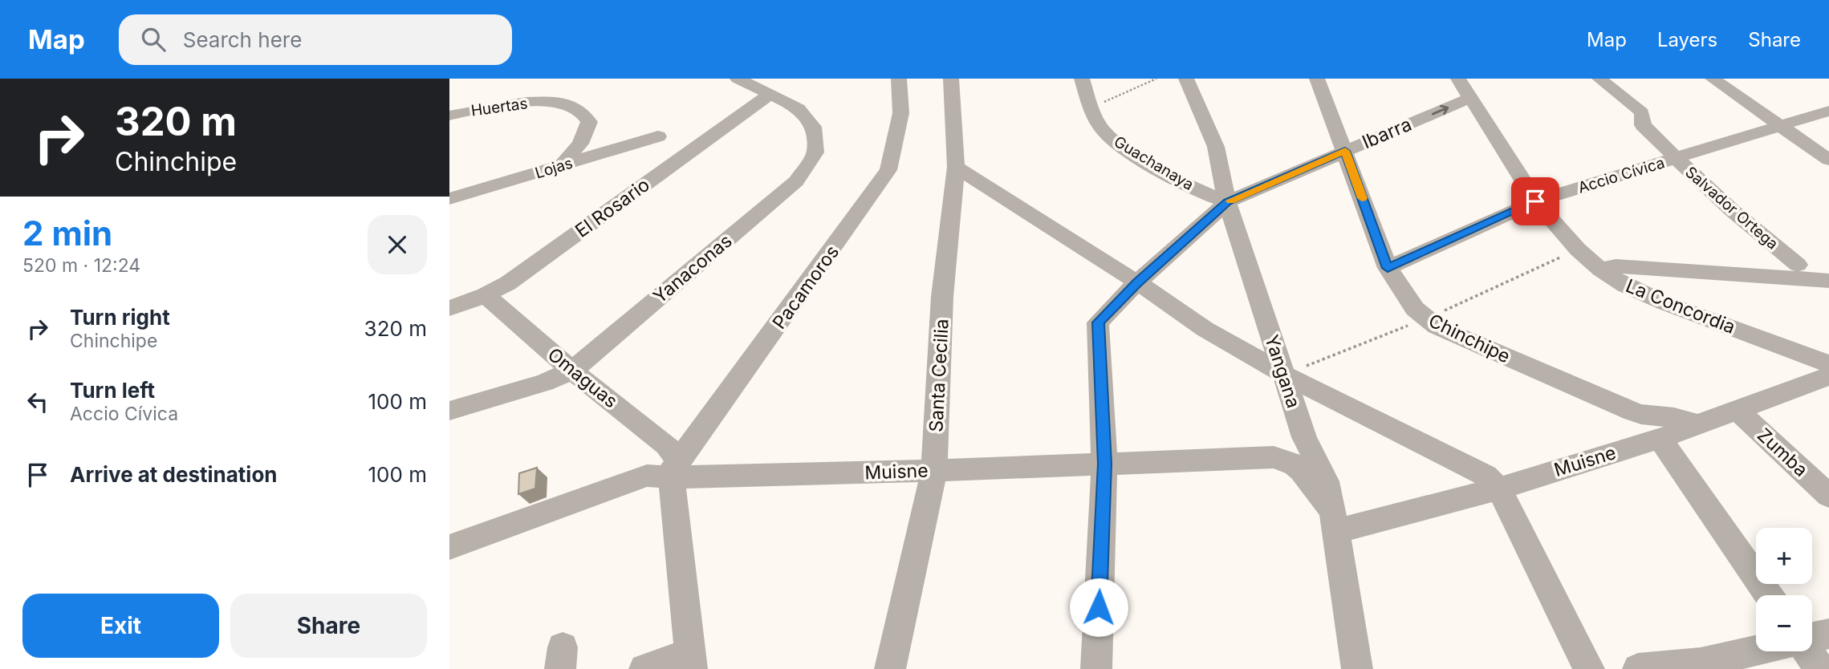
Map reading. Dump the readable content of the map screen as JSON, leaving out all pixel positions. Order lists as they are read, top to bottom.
{
  "streets": {
    "street": [
      "Huertas",
      "Ibarra",
      "Guachanaya",
      "Lojas",
      "Accio Cívica",
      "El Rosario",
      "Salvador Ortega",
      "Yanaconas",
      "Pacamoros",
      "La Concordia",
      "Chinchipe",
      "Yangana",
      "Santa Cecilia",
      "Omaguas",
      "Zumba",
      "Muisne"
    ]
  },
  "crossings": [
    ["Huertas", "Lojas"],
    ["Ibarra", "Guachanaya"],
    ["Ibarra", "La Concordia"],
    ["Ibarra", "Chinchipe"],
    ["Ibarra", "Yangana"],
    ["Ibarra", "Muisne"],
    ["Guachanaya", "Yangana"],
    ["Accio Cívica", "Salvador Ortega"],
    ["Accio Cívica", "La Concordia"],
    ["Accio Cívica", "Chinchipe"],
    ["El Rosario", "Yanaconas"],
    ["El Rosario", "Omaguas"],
    ["Yanaconas", "Omaguas"],
    ["Pacamoros", "Omaguas"],
    ["Pacamoros", "Muisne"],
    ["Chinchipe", "Muisne"],
    ["Yangana", "Muisne"],
    ["Santa Cecilia", "Muisne"],
    ["Omaguas", "Muisne"],
    ["Zumba", "Muisne"]
  ],
  "page": {
    "header": "Map",
    "search": "Search here",
    "nav": ["Map", "Layers", "Share"],
    "turn": ["320 m", "Chinchipe"],
    "heading": ["2 min", "520 m · 12:24"],
    "list": [
      {
        "name": "Turn right",
        "note": "Chinchipe",
        "value": "320 m"
      },
      {
        "name": "Turn left",
        "note": "Accio Cívica",
        "value": "100 m"
      },
      {
        "name": "Arrive at destination",
        "value": "100 m"
      }
    ],
    "map_buttons": ["+", "−"],
    "buttons": ["Exit", "Share"]
  }
}
